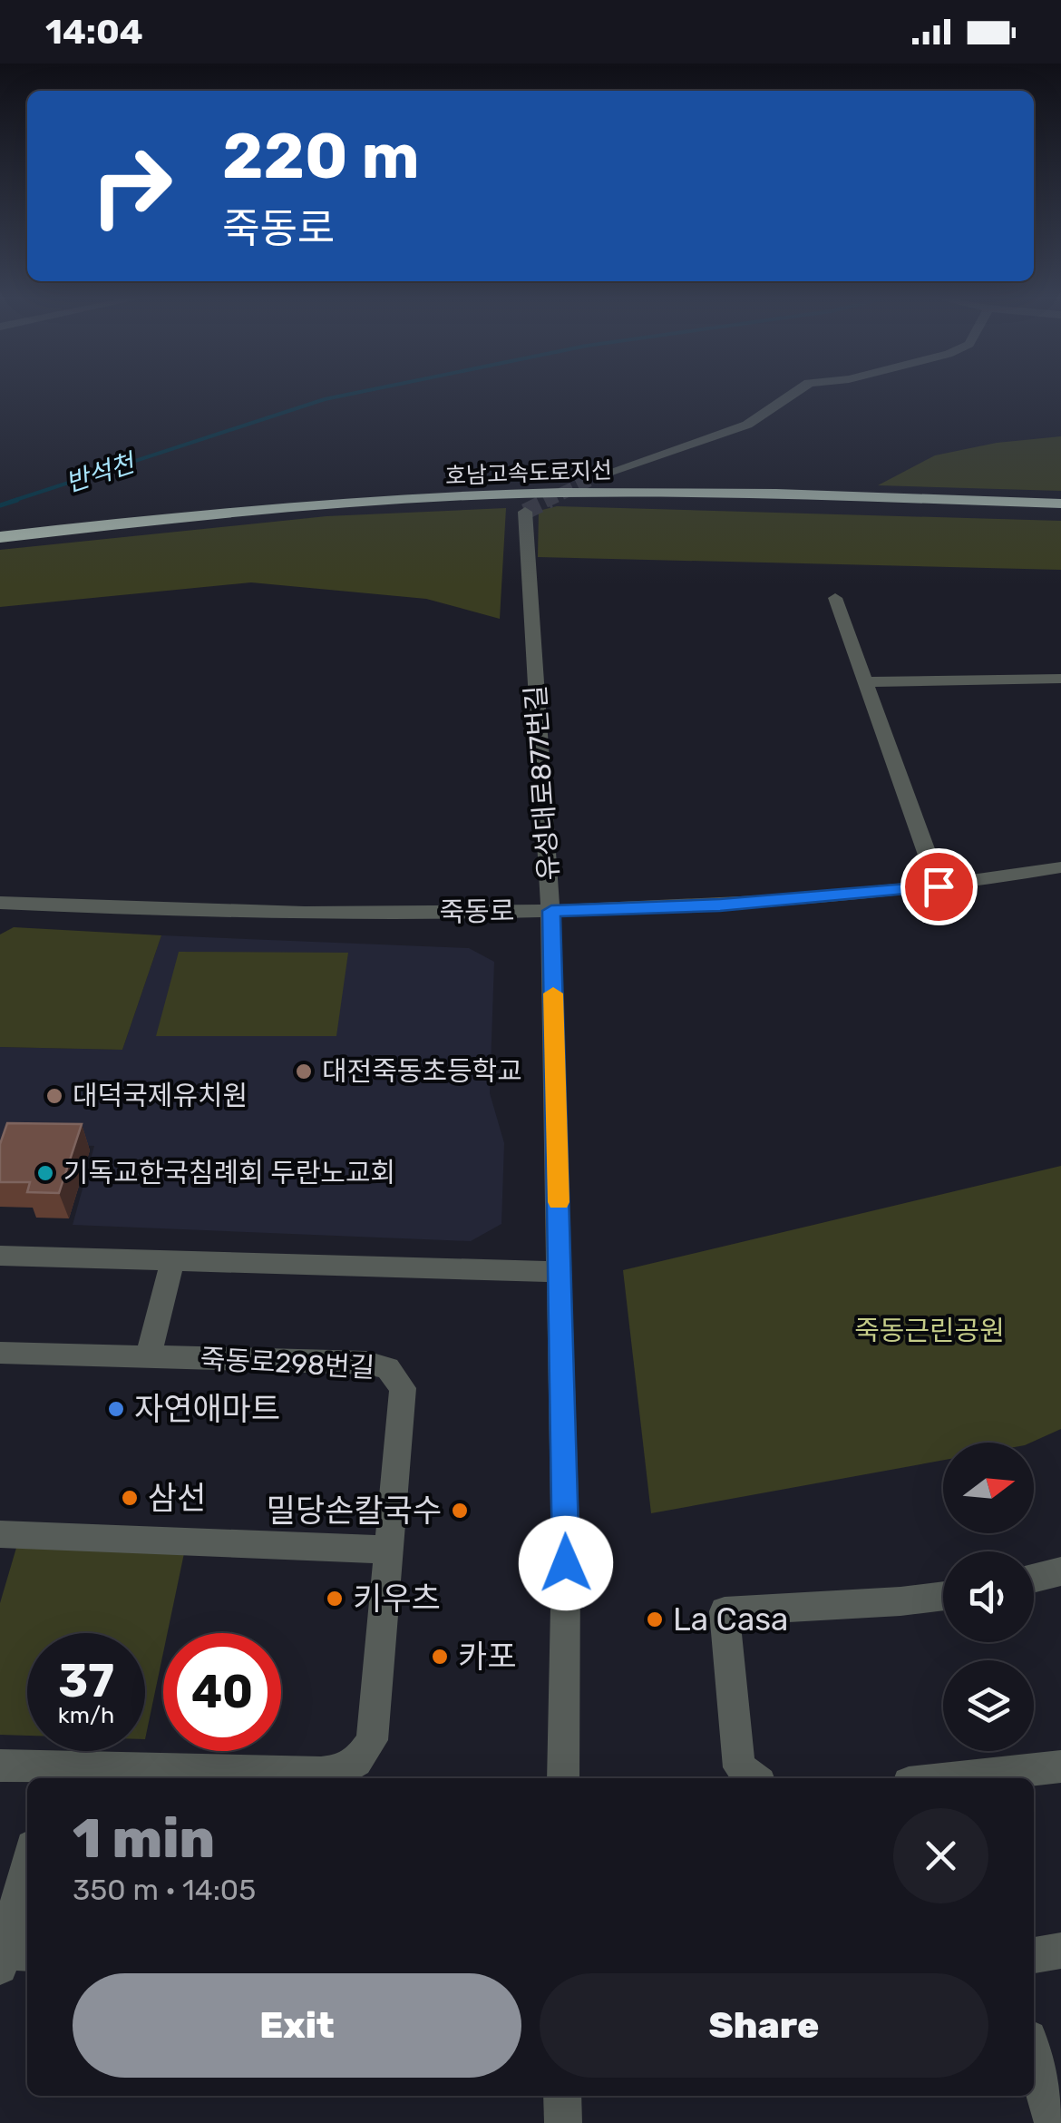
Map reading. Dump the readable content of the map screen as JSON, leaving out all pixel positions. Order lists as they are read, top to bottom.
{
  "streets": {
    "highway": ["호남고속도로지선"],
    "street": ["유성대로877번길", "죽동로", "죽동로298번길"]
  },
  "crossings": [
    ["유성대로877번길", "죽동로"]
  ],
  "water": ["반석천"],
  "parks": ["죽동근린공원"],
  "places": [
    "대전죽동초등학교",
    "대덕국제유치원",
    "기독교한국침례회 두란노교회",
    "자연애마트",
    "삼선",
    "밀당손칼국수",
    "키우츠",
    "La Casa",
    "카포"
  ],
  "north": "right",
  "page": {
    "status": "14:04",
    "turn": ["220 m", "죽동로"],
    "speed": "37 km/h",
    "limit": "40",
    "heading": ["1 min", "350 m · 14:05"],
    "buttons": ["Exit", "Share"]
  }
}
